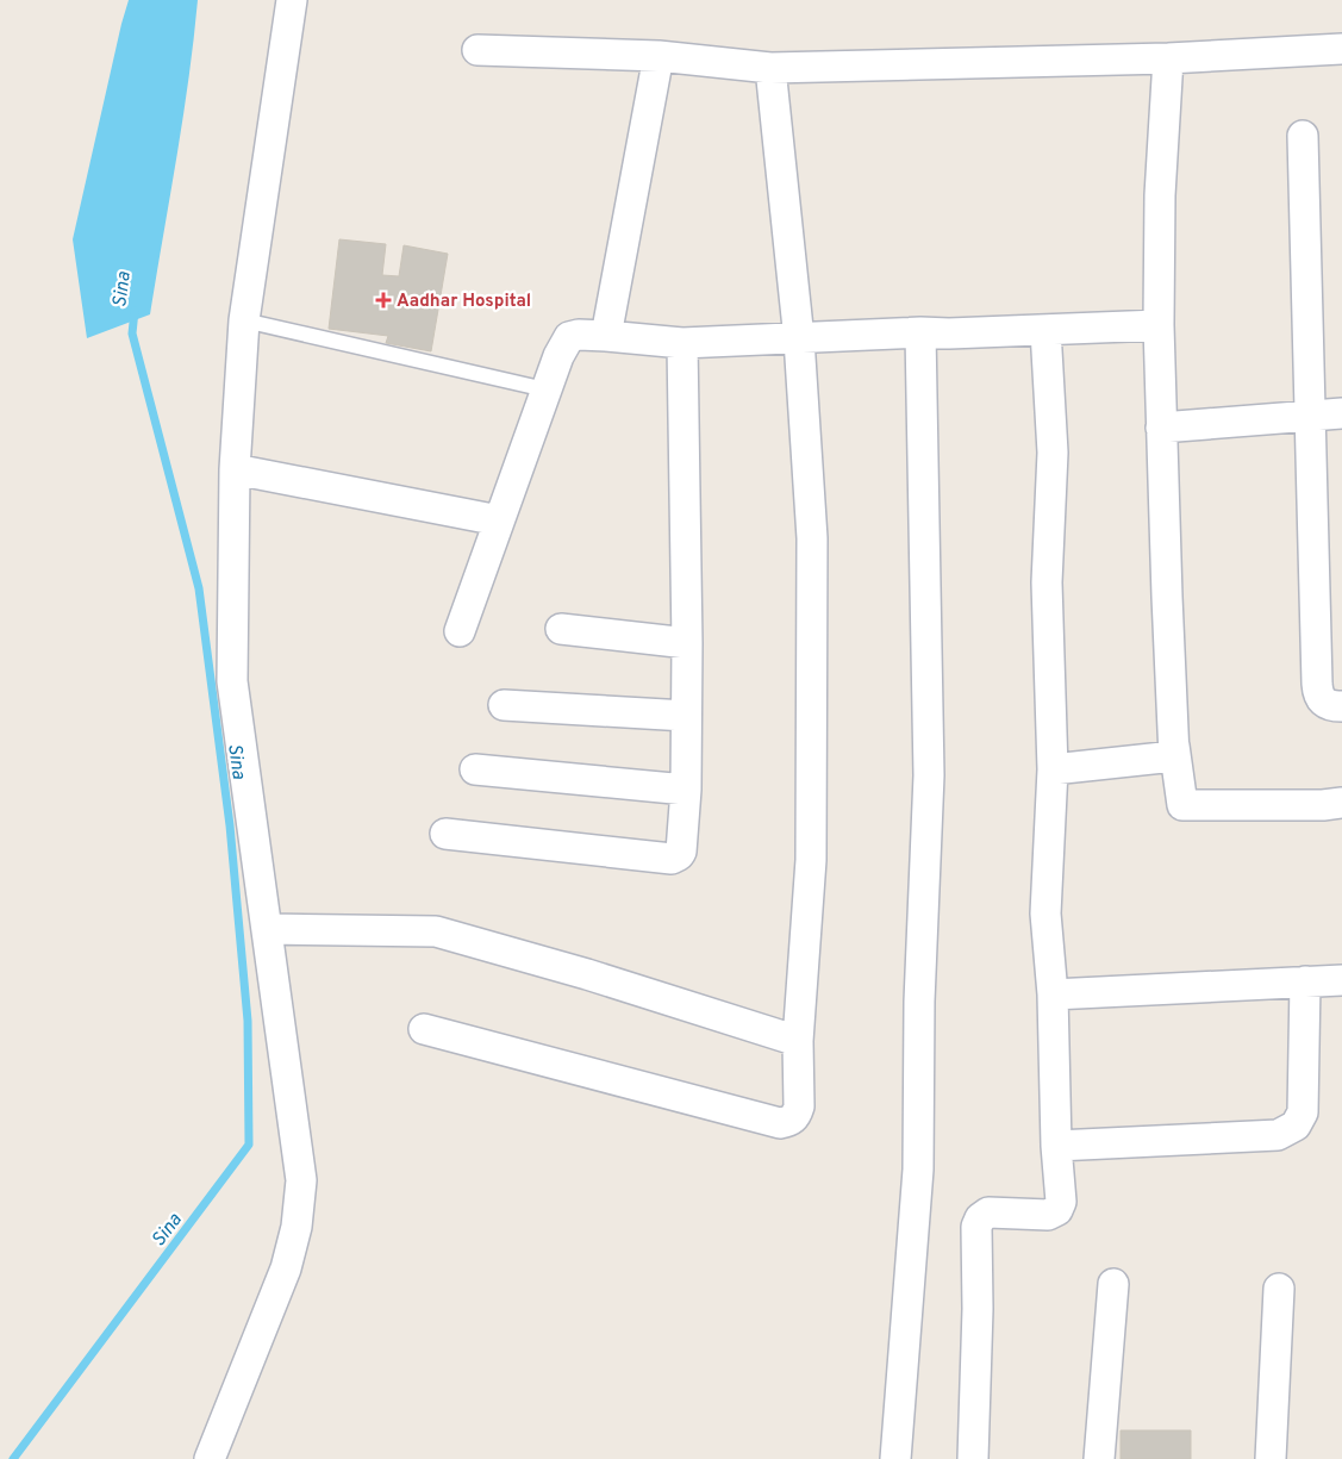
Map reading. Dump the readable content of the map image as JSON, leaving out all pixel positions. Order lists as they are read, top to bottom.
{
  "water": ["Sina"],
  "places": {
    "health": ["Aadhar Hospital"]
  }
}
